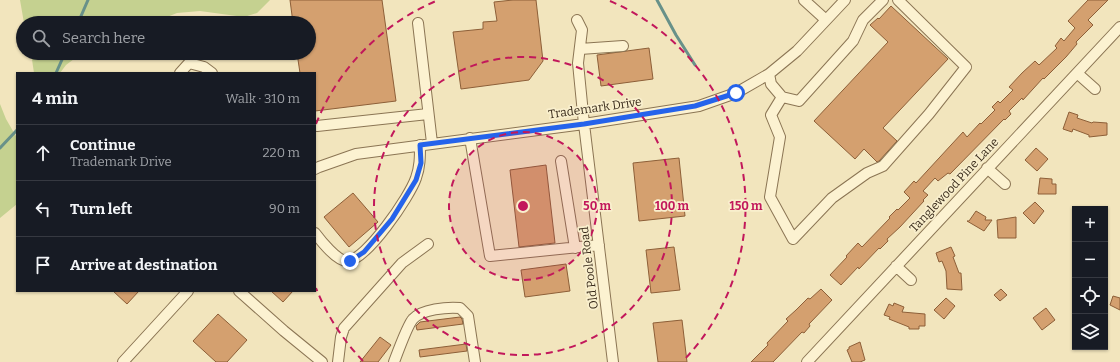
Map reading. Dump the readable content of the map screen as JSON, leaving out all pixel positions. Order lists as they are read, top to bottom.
{
  "streets": {
    "street": ["Trademark Drive", "Tanglewood Pine Lane", "Old Poole Road"]
  },
  "crossings": [
    ["Trademark Drive", "Old Poole Road"]
  ],
  "page": {
    "search": "Search here",
    "heading": ["4 min", "Walk · 310 m"],
    "list": [
      ["Continue", "Trademark Drive", "220 m"],
      ["Turn left", "90 m"],
      "Arrive at destination"
    ],
    "map_buttons": ["+", "−"]
  },
  "rings": ["50 m", "100 m", "150 m"]
}
